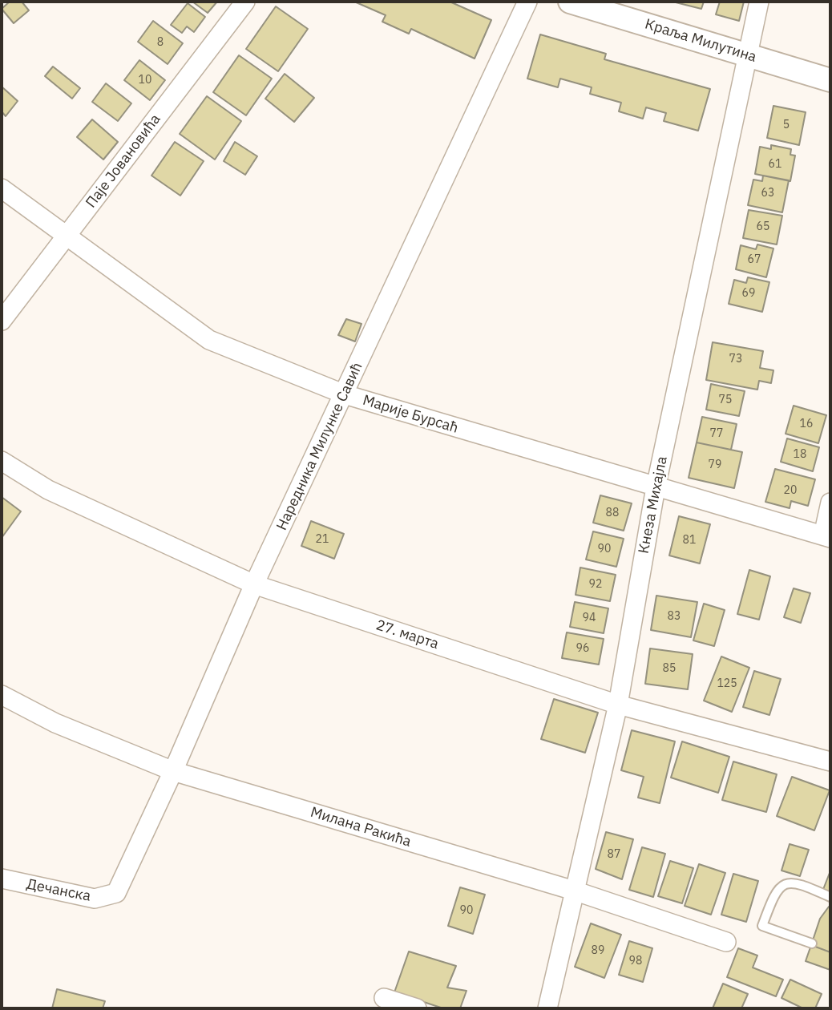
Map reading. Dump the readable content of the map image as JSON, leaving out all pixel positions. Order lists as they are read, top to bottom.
{
  "streets": {
    "street": [
      "Краља Милутина",
      "Паје Јовановића",
      "Марије Бурсаћ",
      "Наредника Милунке Савић",
      "Кнеза Михајла",
      "27. марта",
      "Милана Ракића",
      "Дечанска"
    ]
  },
  "crossings": [
    ["Краља Милутина", "Кнеза Михајла"],
    ["Паје Јовановића", "Марије Бурсаћ"],
    ["Марије Бурсаћ", "Наредника Милунке Савић"],
    ["Марије Бурсаћ", "Кнеза Михајла"],
    ["Наредника Милунке Савић", "27. марта"],
    ["Наредника Милунке Савић", "Милана Ракића"],
    ["Наредника Милунке Савић", "Дечанска"],
    ["Кнеза Михајла", "27. марта"],
    ["Кнеза Михајла", "Милана Ракића"]
  ],
  "house_numbers": [
    "8",
    "10",
    "5",
    "61",
    "63",
    "65",
    "67",
    "69",
    "73",
    "75",
    "16",
    "77",
    "18",
    "79",
    "20",
    "88",
    "21",
    "81",
    "90",
    "92",
    "83",
    "94",
    "96",
    "85",
    "125",
    "87",
    "90",
    "89",
    "98"
  ]
}
